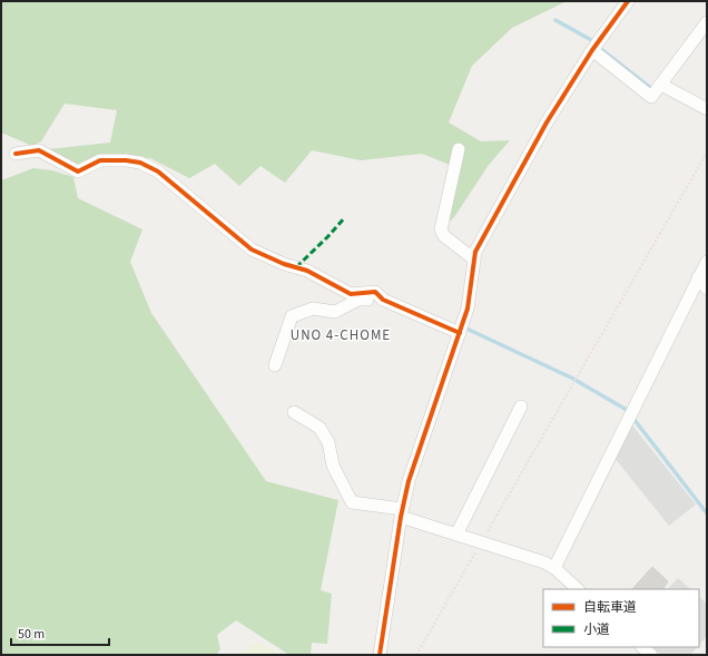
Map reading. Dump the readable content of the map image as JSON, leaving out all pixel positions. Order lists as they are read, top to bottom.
{
  "districts": ["UNO 4-CHOME"],
  "legend": ["自転車道", "小道"],
  "scale_bar": "50 m"
}
